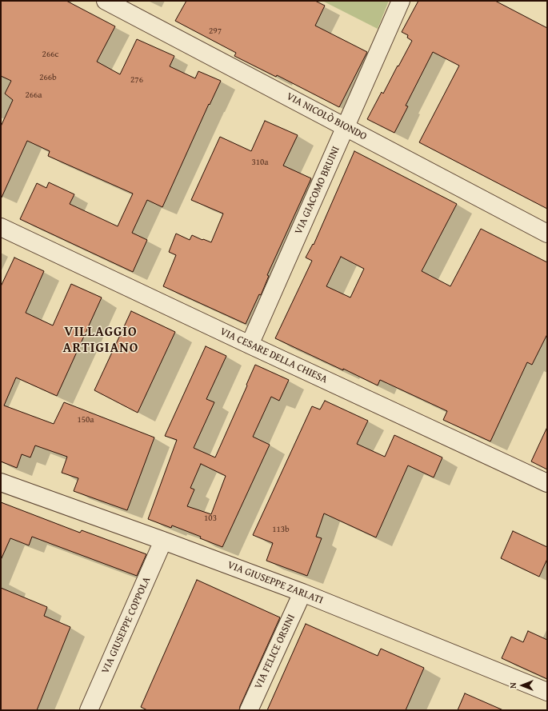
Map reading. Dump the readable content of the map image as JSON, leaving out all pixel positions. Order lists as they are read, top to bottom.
{
  "streets": {
    "street": [
      "VIA NICOLÒ BIONDO",
      "VIA GIACOMO BRUINI",
      "VIA CESARE DELLA CHIESA",
      "VIA GIUSEPPE ZARLATI",
      "VIA GIUSEPPE COPPOLA",
      "VIA FELICE ORSINI"
    ]
  },
  "crossings": [
    ["VIA NICOLÒ BIONDO", "VIA GIACOMO BRUINI"],
    ["VIA GIACOMO BRUINI", "VIA CESARE DELLA CHIESA"],
    ["VIA GIUSEPPE ZARLATI", "VIA GIUSEPPE COPPOLA"],
    ["VIA GIUSEPPE ZARLATI", "VIA FELICE ORSINI"]
  ],
  "districts": ["VILLAGGIO ARTIGIANO"],
  "house_numbers": [
    "297",
    "266c",
    "266b",
    "276",
    "266a",
    "310a",
    "150a",
    "103",
    "113b"
  ],
  "north": "left"
}
